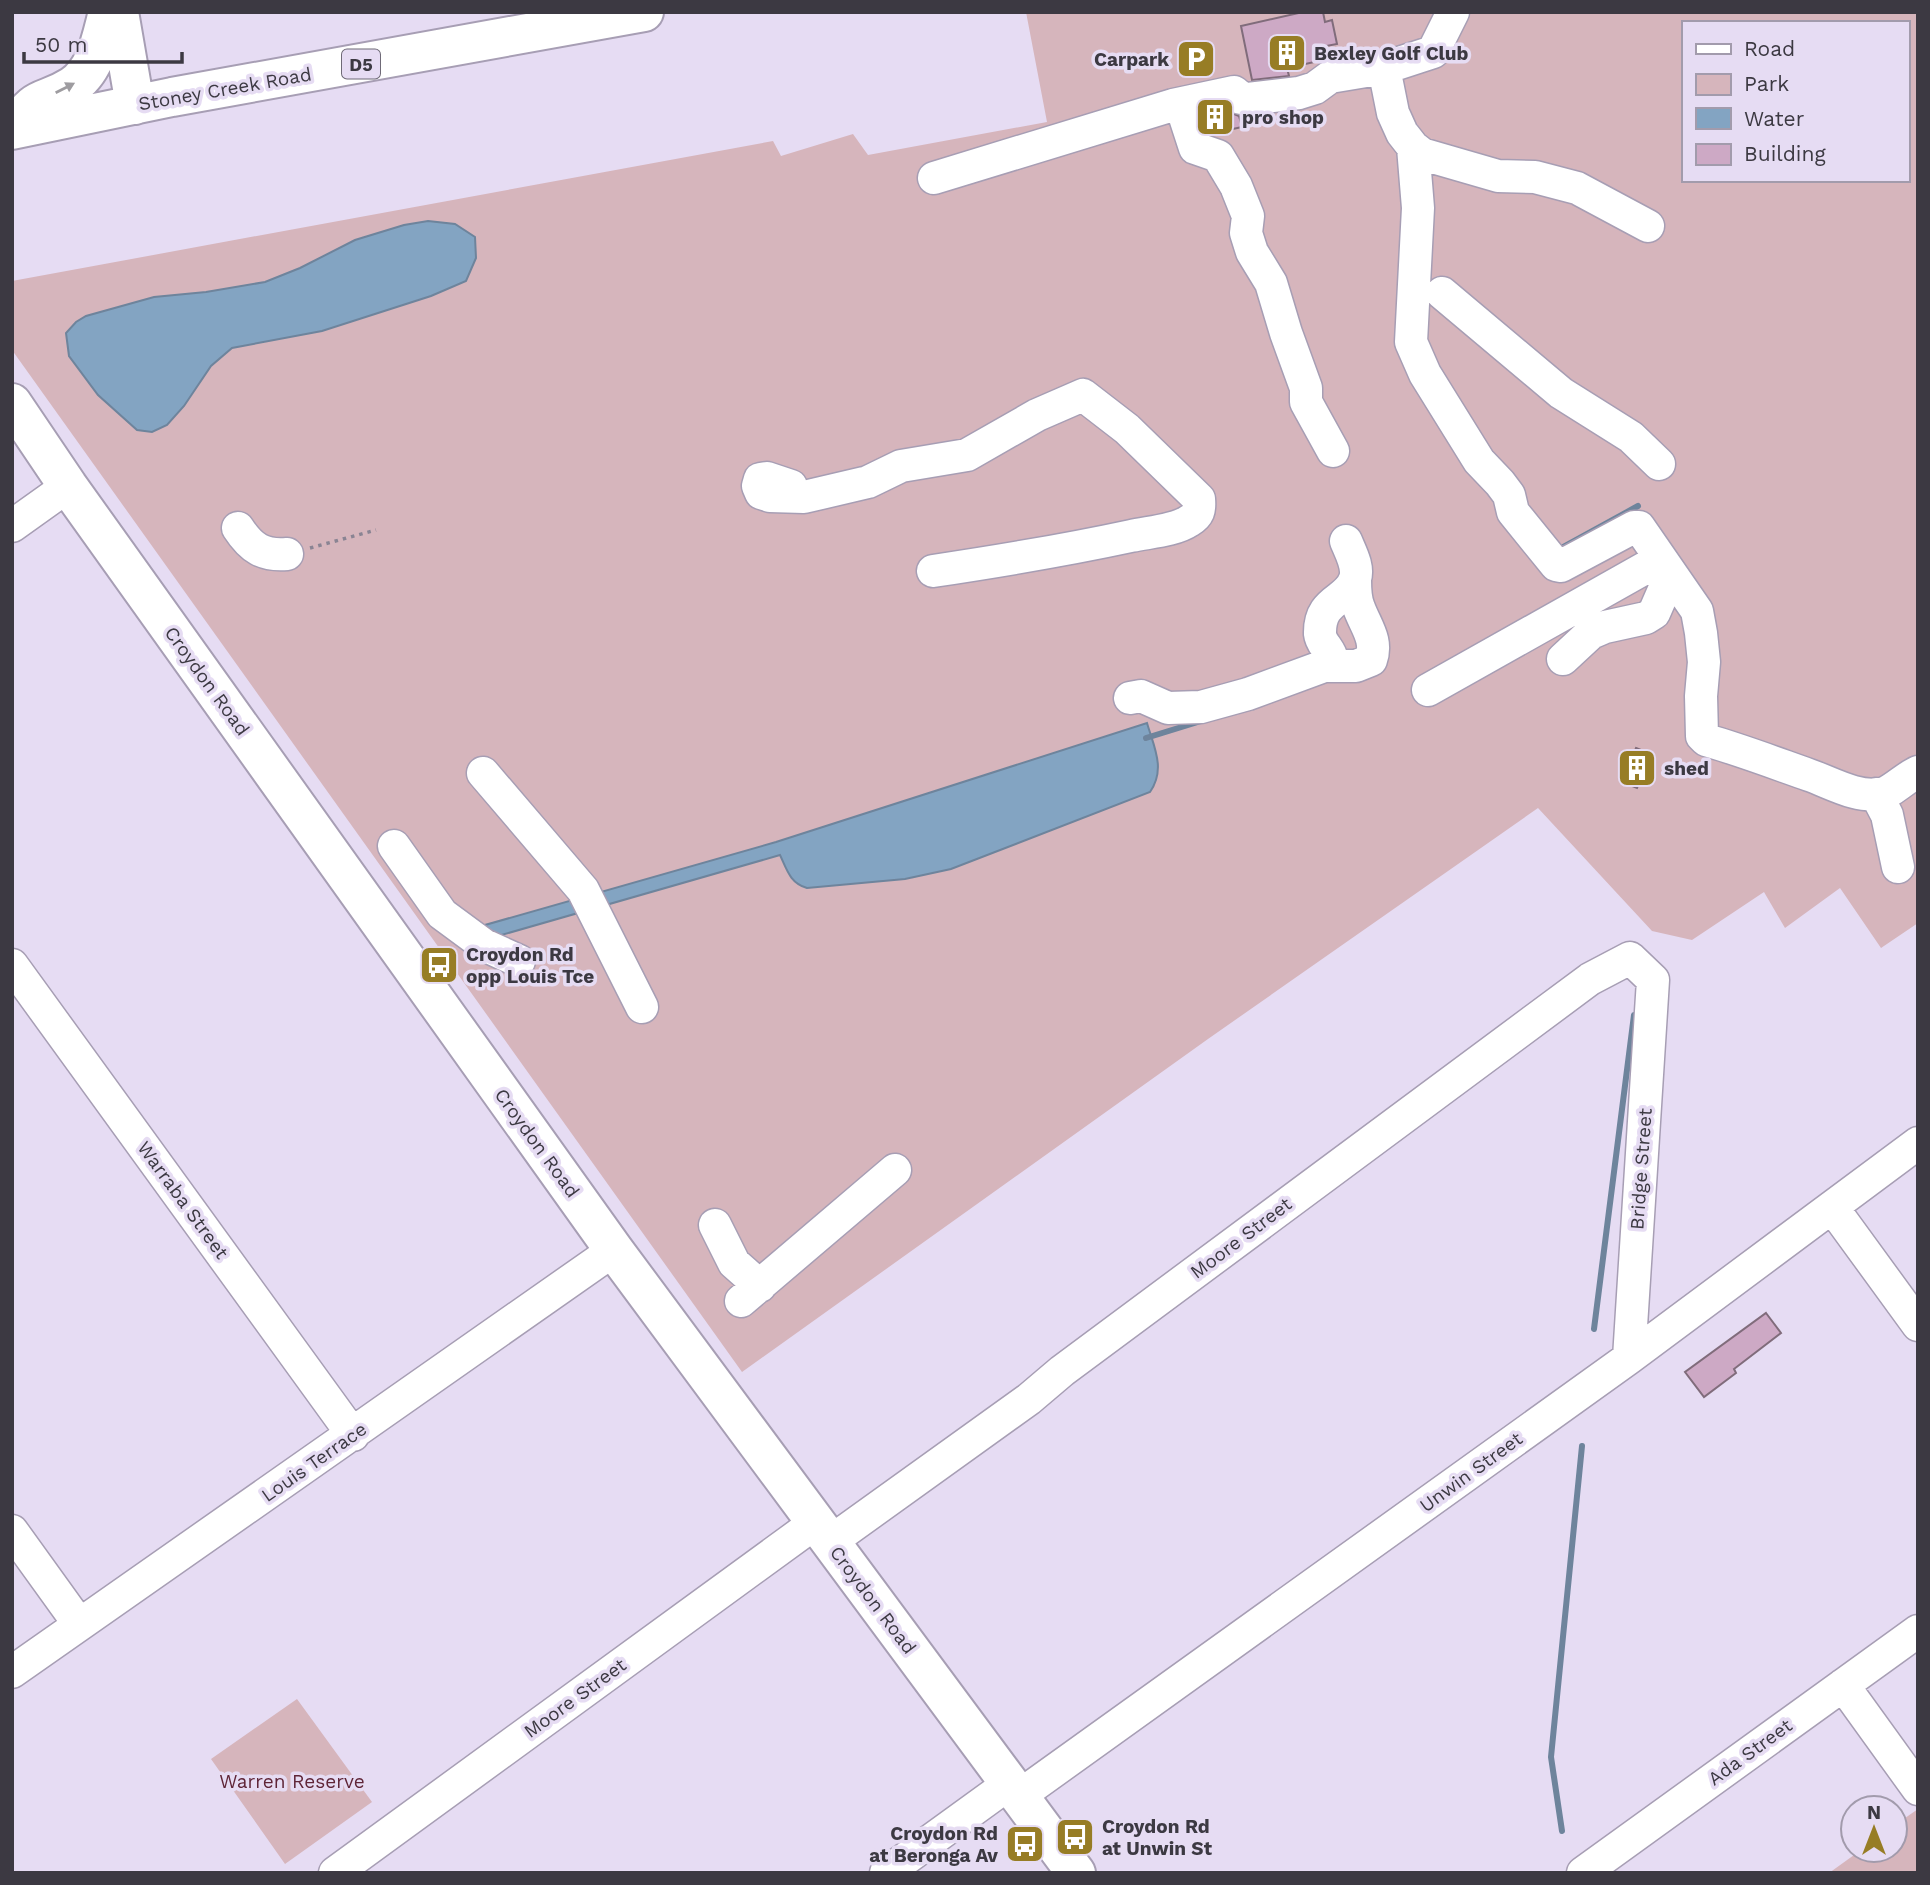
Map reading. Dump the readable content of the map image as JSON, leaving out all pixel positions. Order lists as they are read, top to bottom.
{
  "streets": {
    "main road": ["D5", "Stoney Creek Road", "Croydon Road"],
    "street": [
      "Bridge Street",
      "Warraba Street",
      "Moore Street",
      "Louis Terrace",
      "Unwin Street",
      "Ada Street"
    ]
  },
  "crossings": [
    ["Croydon Road", "Moore Street"],
    ["Croydon Road", "Louis Terrace"],
    ["Croydon Road", "Unwin Street"],
    ["Bridge Street", "Moore Street"],
    ["Bridge Street", "Unwin Street"],
    ["Warraba Street", "Louis Terrace"]
  ],
  "parks": ["Warren Reserve"],
  "places": {
    "building": ["Bexley Golf Club", "pro shop", "shed"],
    "parking": ["Carpark"],
    "bus stop": ["Croydon Rd opp Louis Tce", "Croydon Rd at Unwin St", "Croydon Rd at Beronga Av"]
  },
  "legend": [
    "Road",
    "Park",
    "Water",
    "Building"
  ],
  "scale_bar": "50 m",
  "north": "top"
}
